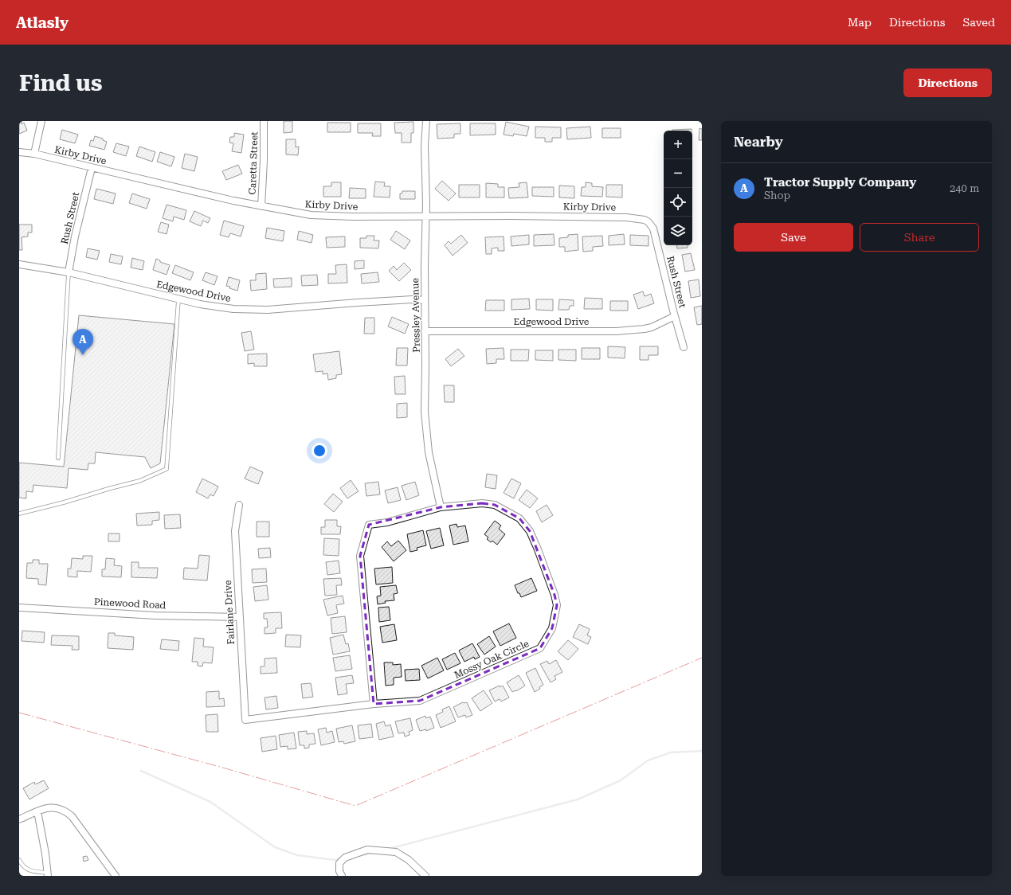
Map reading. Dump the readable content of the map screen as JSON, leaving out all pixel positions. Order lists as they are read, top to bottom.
{
  "streets": {
    "street": [
      "Kirby Drive",
      "Caretta Street",
      "Rush Street",
      "Edgewood Drive",
      "Pressley Avenue",
      "Pinewood Road",
      "Fairlane Drive",
      "Mossy Oak Circle"
    ]
  },
  "crossings": [
    ["Kirby Drive", "Caretta Street"],
    ["Kirby Drive", "Rush Street"],
    ["Kirby Drive", "Pressley Avenue"],
    ["Rush Street", "Edgewood Drive"],
    ["Edgewood Drive", "Pressley Avenue"],
    ["Pressley Avenue", "Mossy Oak Circle"],
    ["Pinewood Road", "Fairlane Drive"],
    ["Fairlane Drive", "Mossy Oak Circle"]
  ],
  "page": {
    "header": "Atlasly",
    "nav": ["Map", "Directions", "Saved"],
    "buttons": [
      "Directions",
      ["Save", "Share"]
    ],
    "title": "Find us",
    "heading": "Nearby",
    "map_buttons": ["+", "−"],
    "list": [
      {
        "mark": "A",
        "name": "Tractor Supply Company",
        "note": "Shop",
        "value": "240 m"
      }
    ],
    "pins": "A"
  }
}
